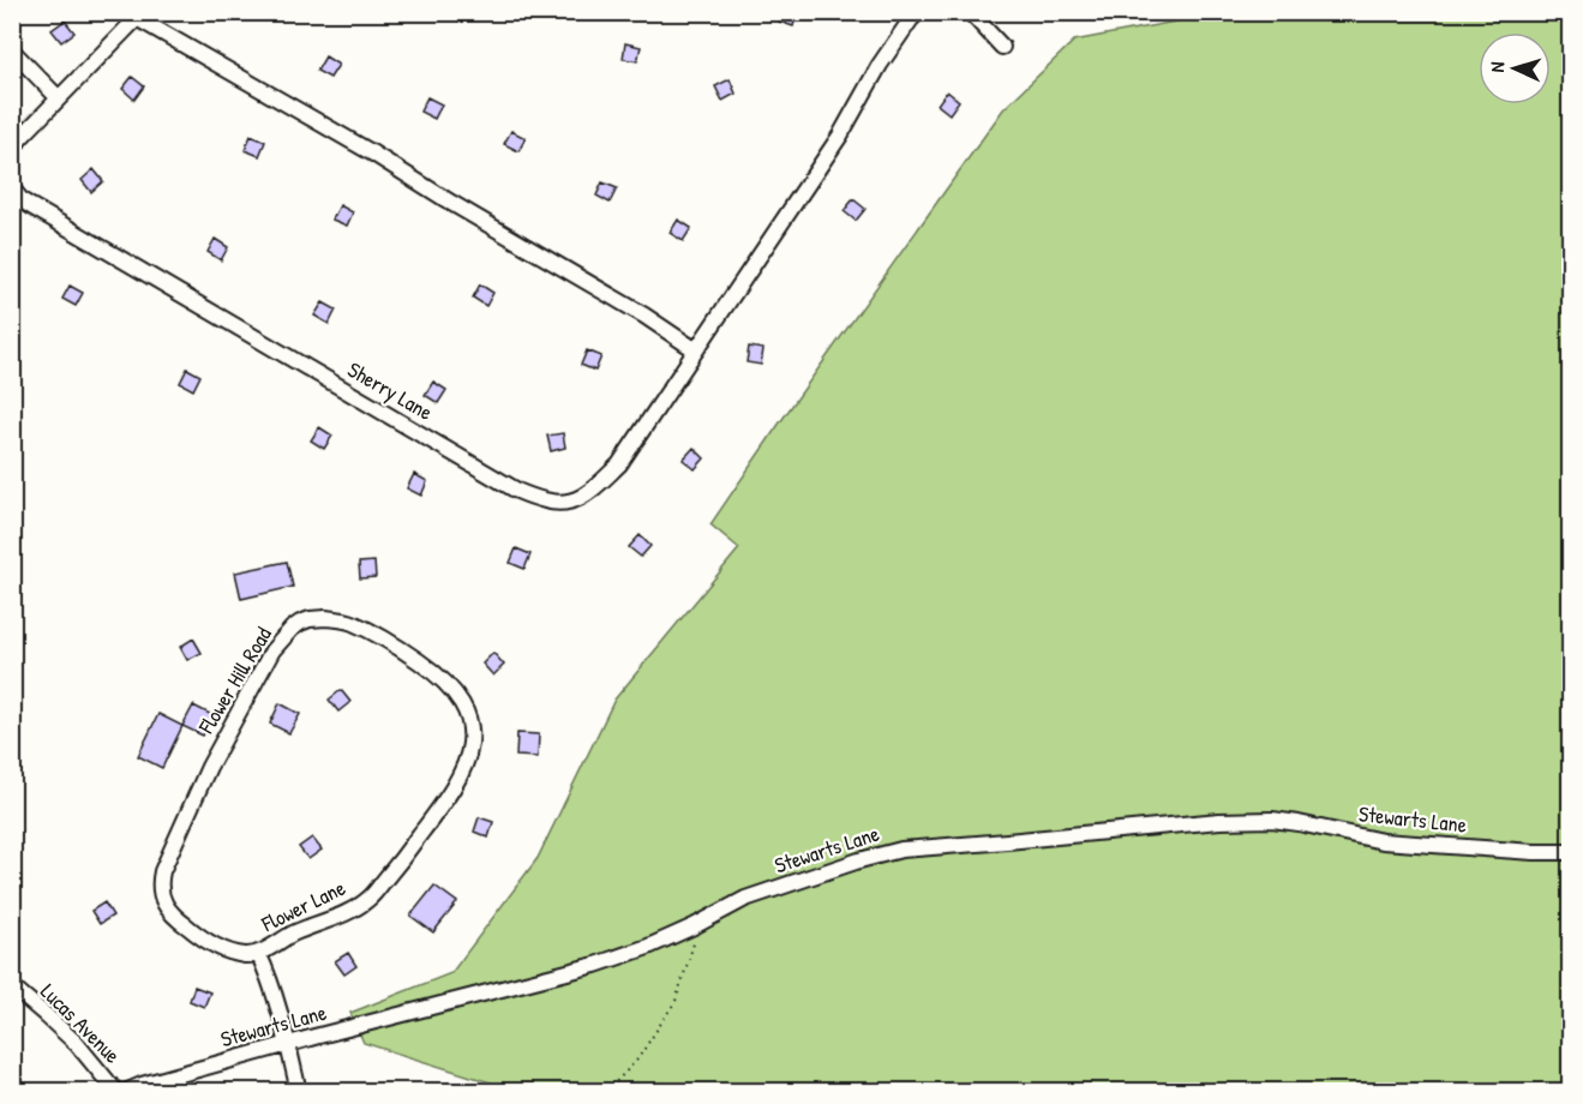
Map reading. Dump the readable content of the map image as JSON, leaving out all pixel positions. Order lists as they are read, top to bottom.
{
  "streets": {
    "street": [
      "Sherry Lane",
      "Flower Hill Road",
      "Stewarts Lane",
      "Flower Lane",
      "Lucas Avenue"
    ]
  },
  "crossings": [
    ["Flower Hill Road", "Flower Lane"],
    ["Stewarts Lane", "Flower Lane"]
  ],
  "north": "left"
}
